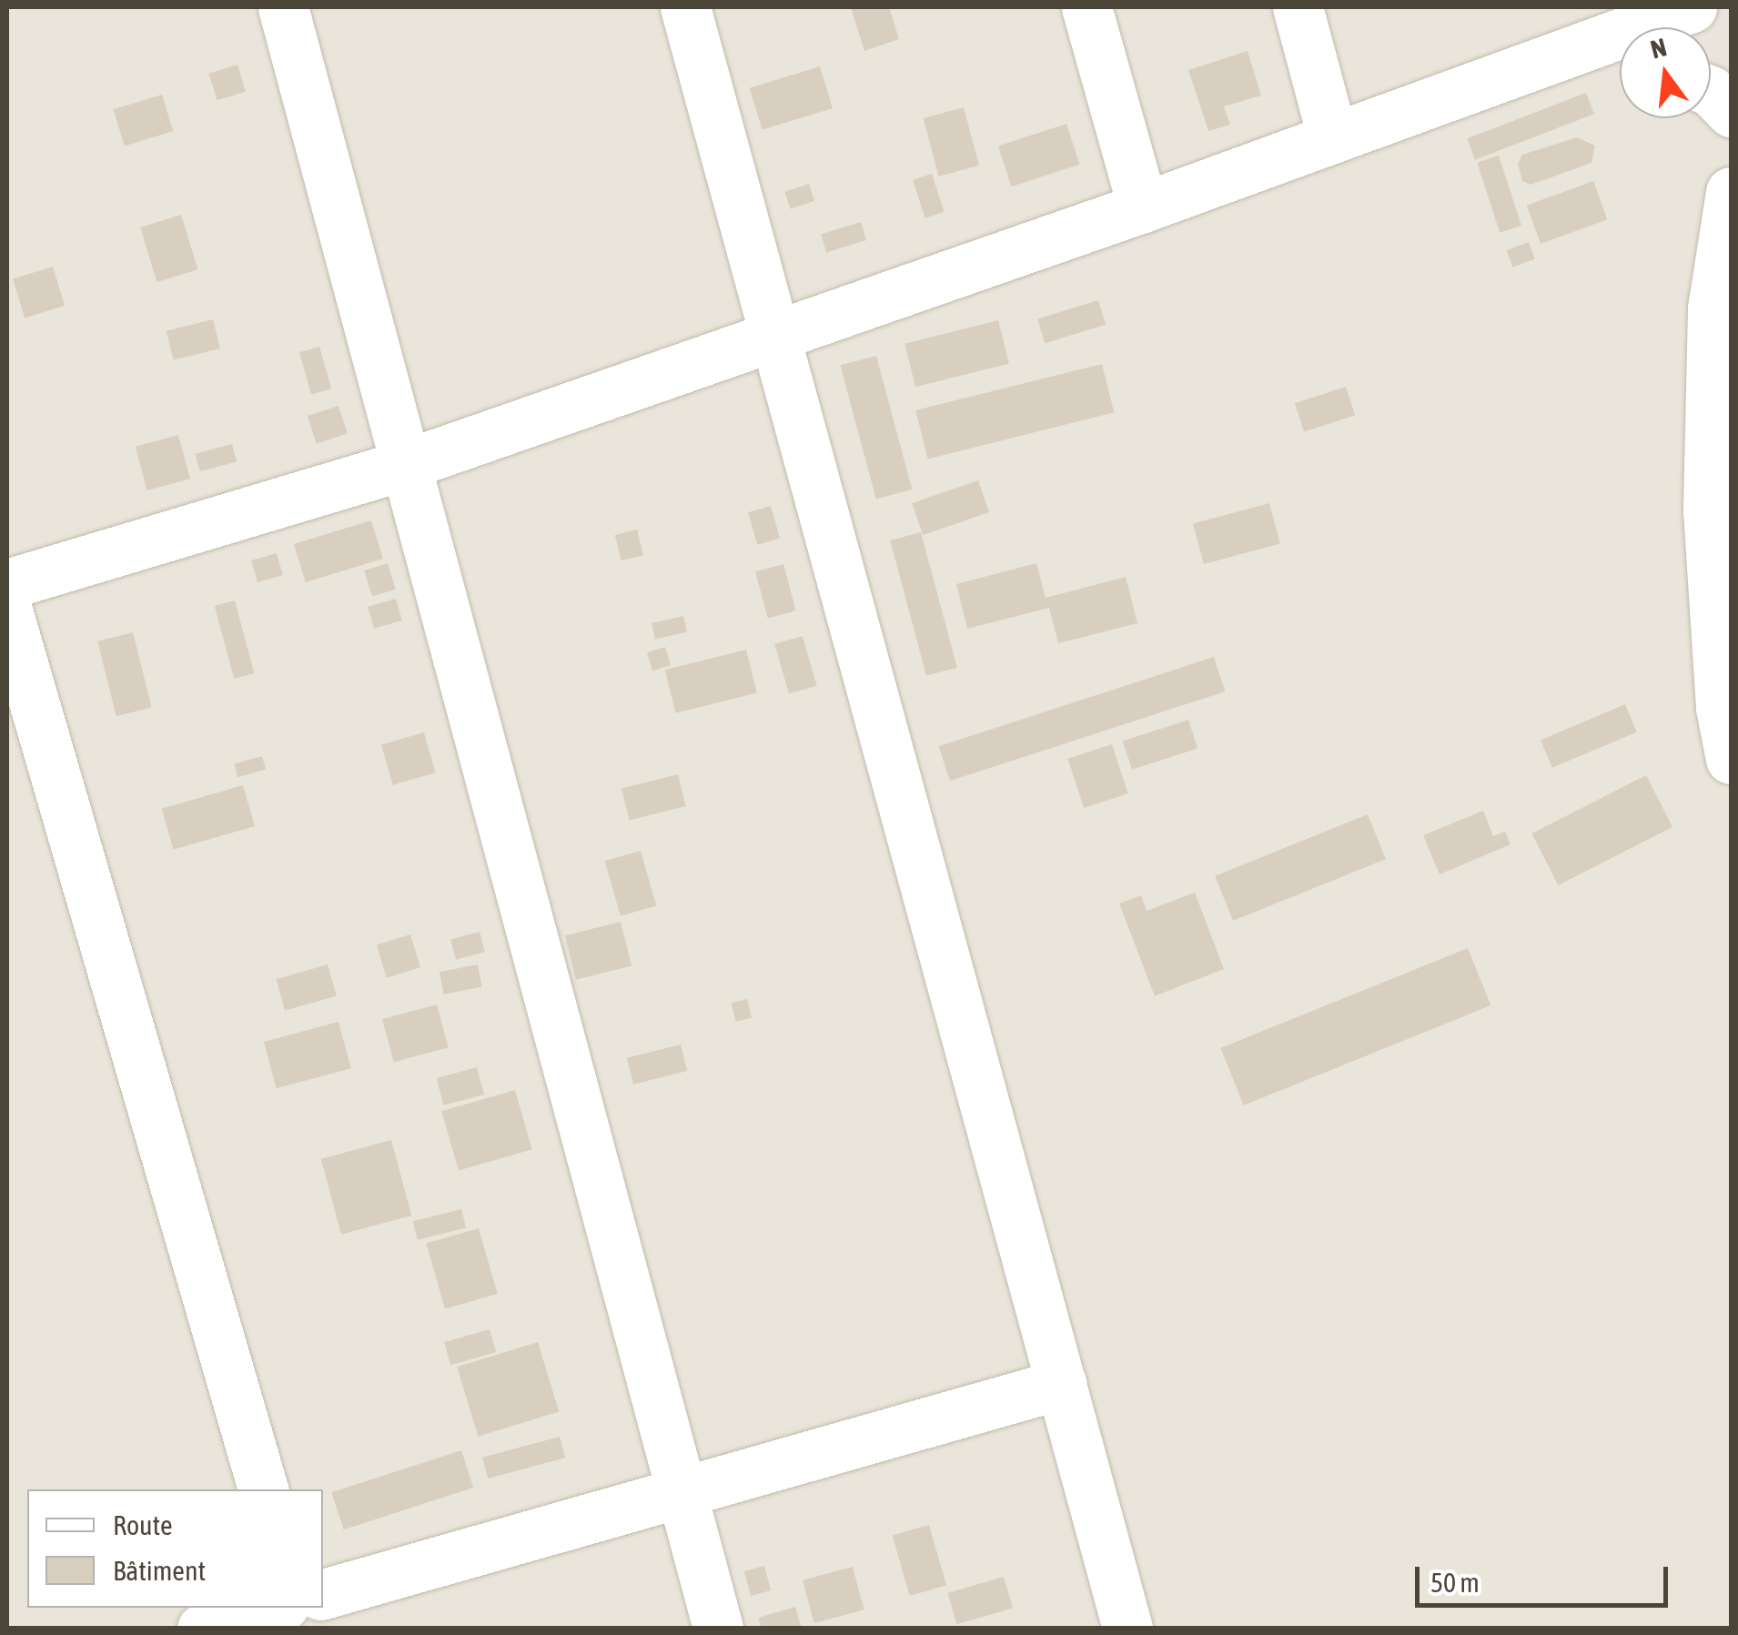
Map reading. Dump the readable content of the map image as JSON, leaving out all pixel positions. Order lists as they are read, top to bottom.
{
  "legend": ["Route", "Bâtiment"],
  "scale_bar": "50 m",
  "north": "top"
}
